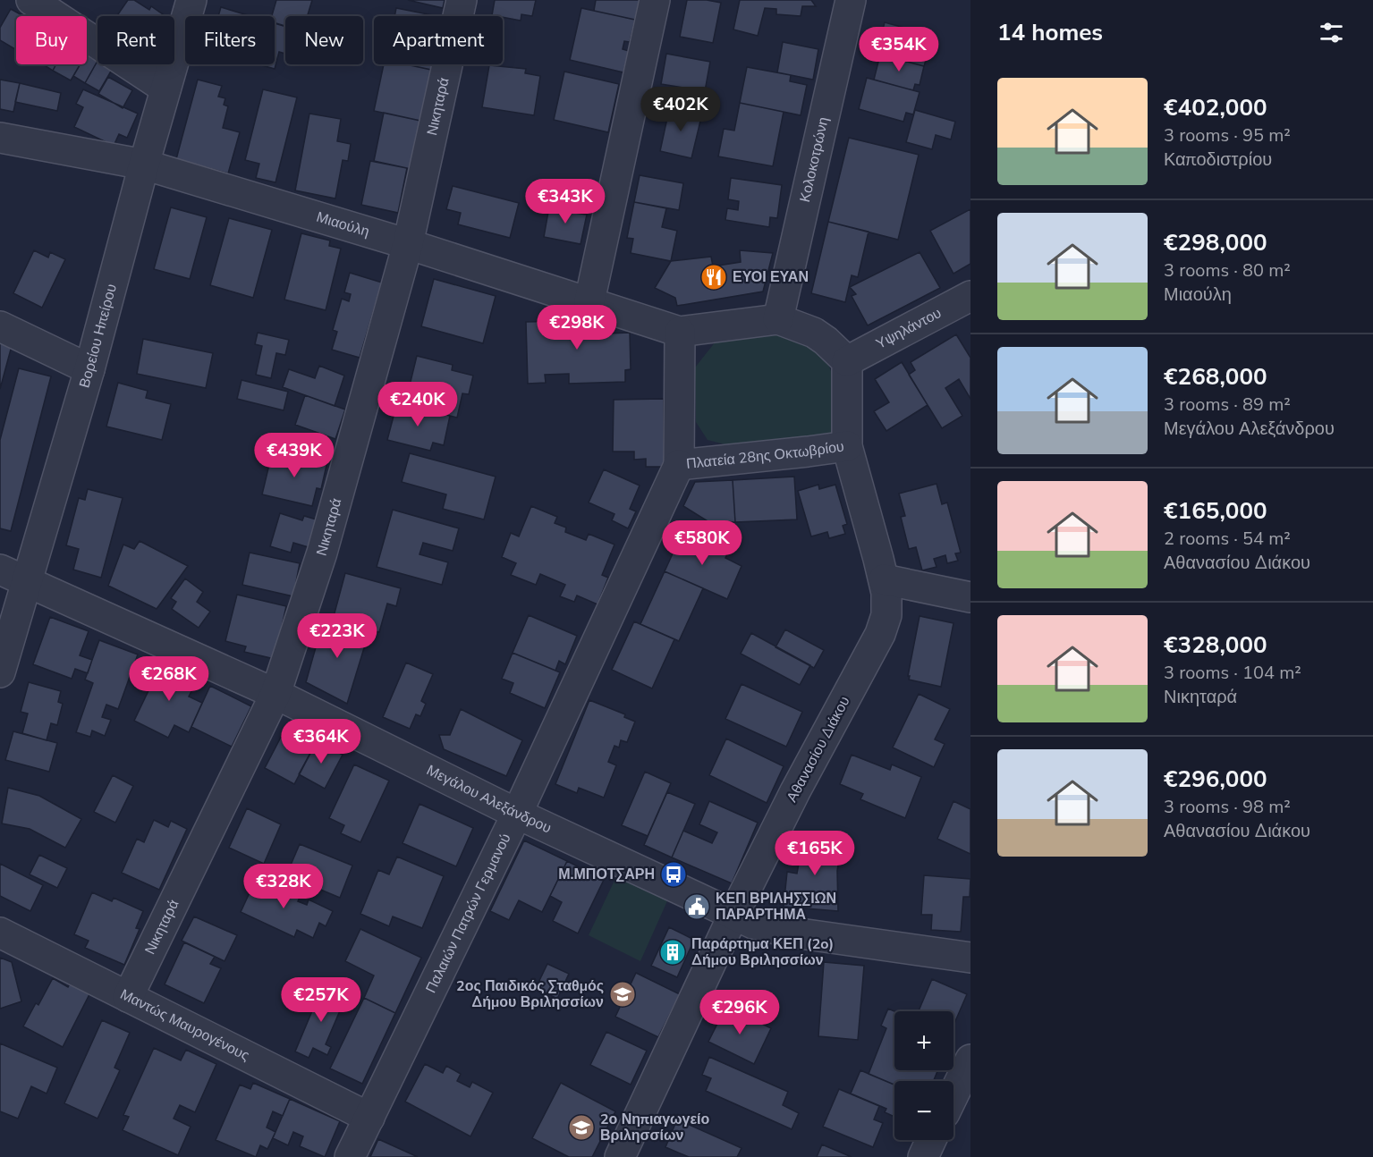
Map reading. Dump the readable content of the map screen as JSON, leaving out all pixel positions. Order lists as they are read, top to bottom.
{
  "streets": {
    "street": [
      "Νικηταρά",
      "Κολοκοτρώνη",
      "Μιαούλη",
      "Υψηλάντου",
      "Βορείου Ηπείρου",
      "Πλατεία 28ης Οκτωβρίου",
      "Αθανασίου Διάκου",
      "Μεγάλου Αλεξάνδρου",
      "Παλαιών Πατρών Γερμανού",
      "Μαντώς Μαυρογένους"
    ]
  },
  "crossings": [
    ["Νικηταρά", "Μιαούλη"],
    ["Νικηταρά", "Μεγάλου Αλεξάνδρου"],
    ["Νικηταρά", "Μαντώς Μαυρογένους"],
    ["Μιαούλη", "Βορείου Ηπείρου"],
    ["Μιαούλη", "Πλατεία 28ης Οκτωβρίου"],
    ["Υψηλάντου", "Πλατεία 28ης Οκτωβρίου"],
    ["Βορείου Ηπείρου", "Μεγάλου Αλεξάνδρου"],
    ["Πλατεία 28ης Οκτωβρίου", "Αθανασίου Διάκου"],
    ["Πλατεία 28ης Οκτωβρίου", "Παλαιών Πατρών Γερμανού"],
    ["Αθανασίου Διάκου", "Μεγάλου Αλεξάνδρου"],
    ["Μεγάλου Αλεξάνδρου", "Παλαιών Πατρών Γερμανού"],
    ["Παλαιών Πατρών Γερμανού", "Μαντώς Μαυρογένους"]
  ],
  "places": {
    "restaurant": ["ΕΥΟΙ ΕΥΑΝ"],
    "bus stop": ["Μ.ΜΠΟΤΣΑΡΗ"],
    "public building": ["ΚΕΠ ΒΡΙΛΗΣΣΙΩΝ ΠΑΡΑΡΤΗΜΑ"],
    "building": ["Παράρτημα ΚΕΠ (2o) Δήμου Βριλησσίων"],
    "school or university": ["2ος Παιδικός Σταθμός Δήμου Βριλησσίων", "2ο Νηπιαγωγείο Βριλησσίων"]
  },
  "page": {
    "heading": "14 homes",
    "chip": [
      "Buy",
      "Rent",
      "Filters",
      "New",
      "Apartment"
    ],
    "price": [
      "€354K",
      "€402K",
      "€343K",
      "€298K",
      "€240K",
      "€439K",
      "€580K",
      "€223K",
      "€268K",
      "€364K",
      "€165K",
      "€328K",
      "€257K",
      "€296K"
    ],
    "list": [
      {
        "name": "€402,000",
        "note": "3 rooms · 95 m² · Καποδιστρίου"
      },
      {
        "name": "€298,000",
        "note": "3 rooms · 80 m² · Μιαούλη"
      },
      {
        "name": "€268,000",
        "note": "3 rooms · 89 m² · Μεγάλου Αλεξάνδρου"
      },
      {
        "name": "€165,000",
        "note": "2 rooms · 54 m² · Αθανασίου Διάκου"
      },
      {
        "name": "€328,000",
        "note": "3 rooms · 104 m² · Νικηταρά"
      },
      {
        "name": "€296,000",
        "note": "3 rooms · 98 m² · Αθανασίου Διάκου"
      }
    ],
    "map_buttons": ["+", "−"]
  }
}
